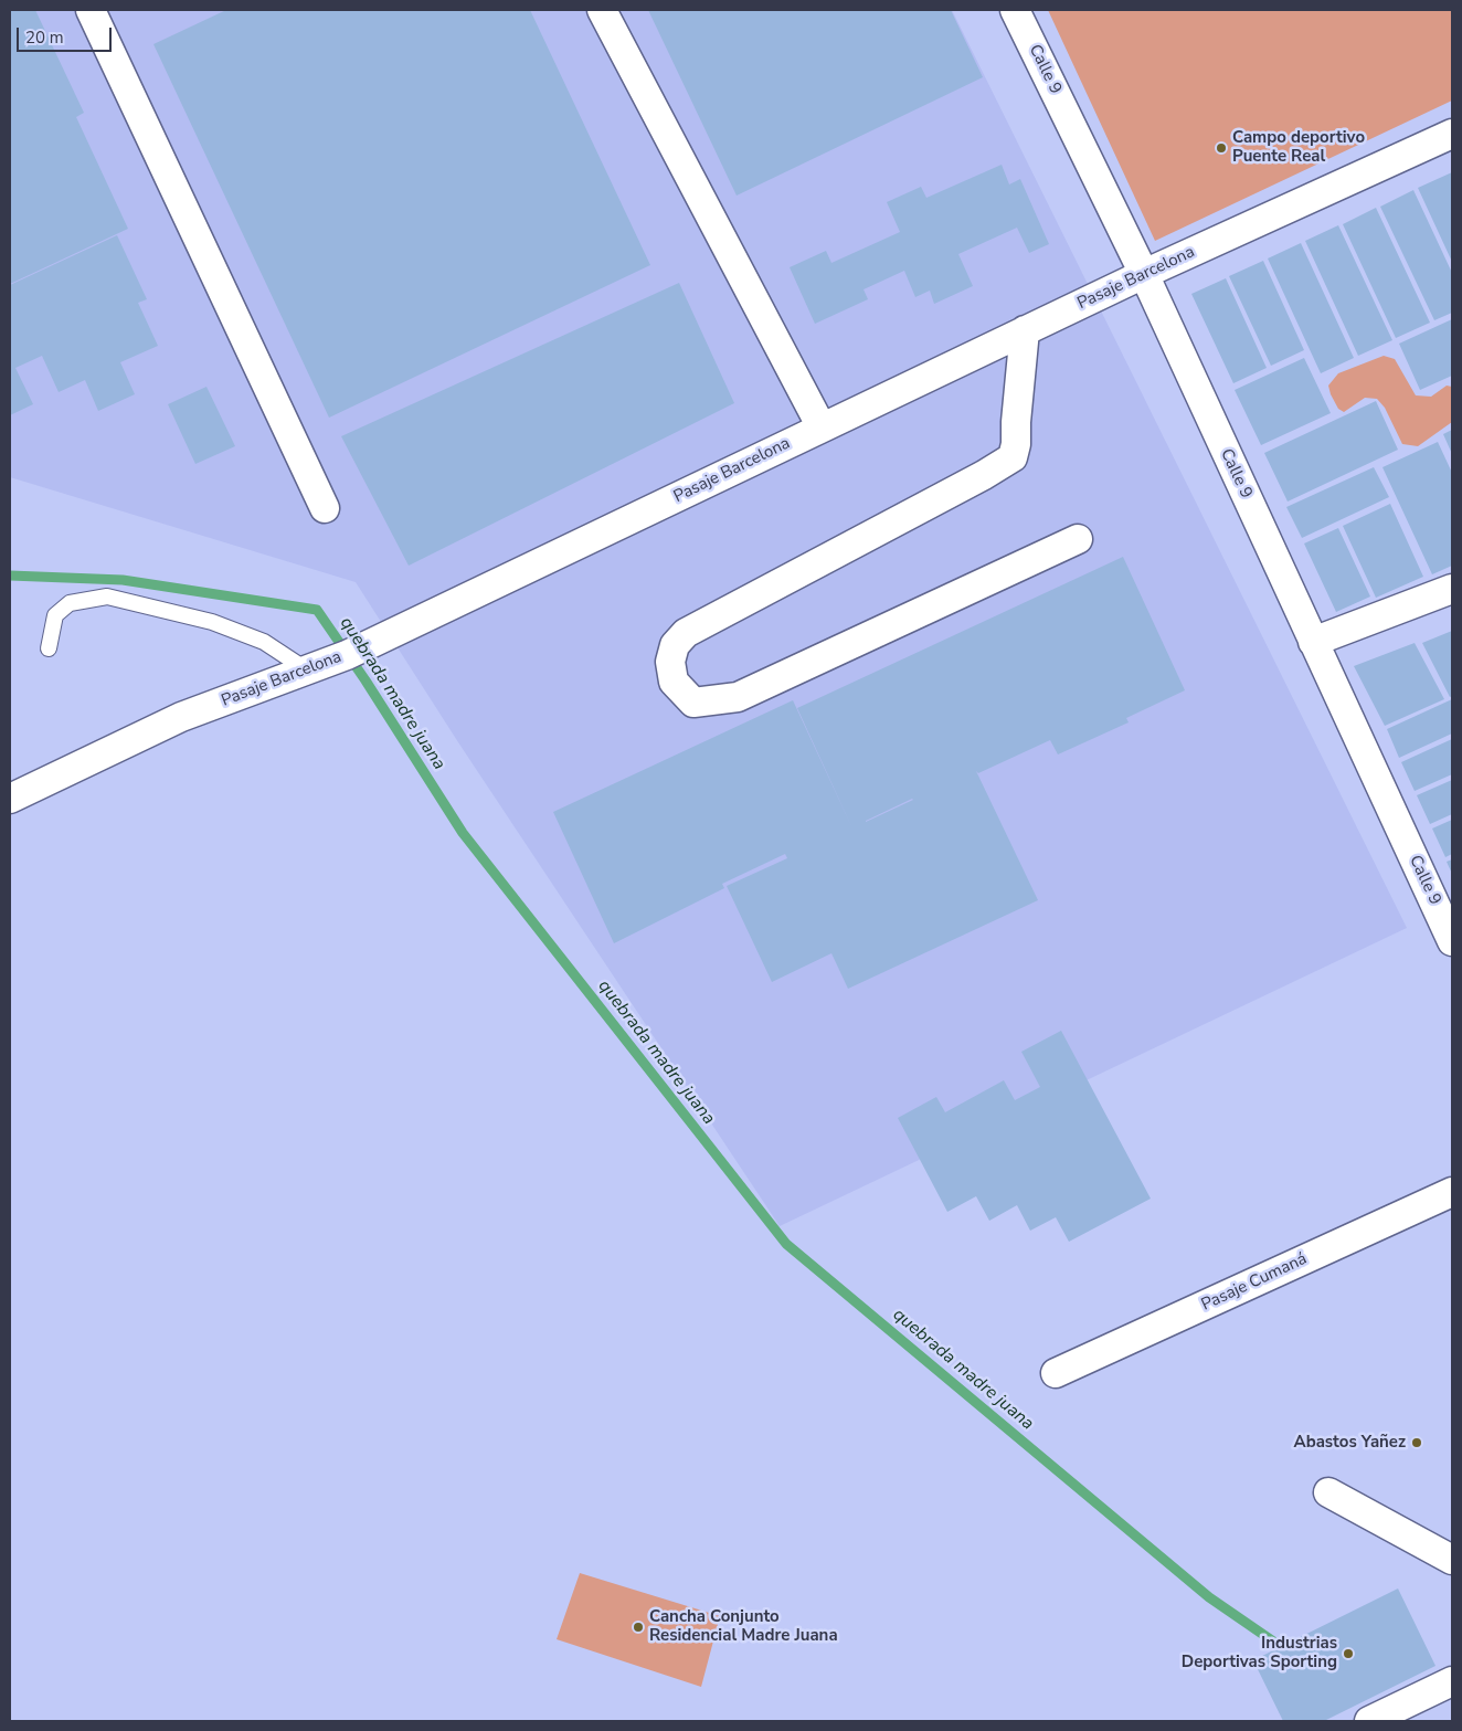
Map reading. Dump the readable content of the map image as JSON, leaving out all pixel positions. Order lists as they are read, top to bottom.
{
  "streets": {
    "street": ["Calle 9", "Pasaje Barcelona", "Pasaje Cumaná"]
  },
  "crossings": [
    ["Calle 9", "Pasaje Barcelona"]
  ],
  "water": ["quebrada madre juana"],
  "places": [
    "Campo deportivo Puente Real",
    "Abastos Yañez",
    "Cancha Conjunto Residencial Madre Juana",
    "Industrias Deportivas Sporting"
  ],
  "scale_bar": "20 m"
}
